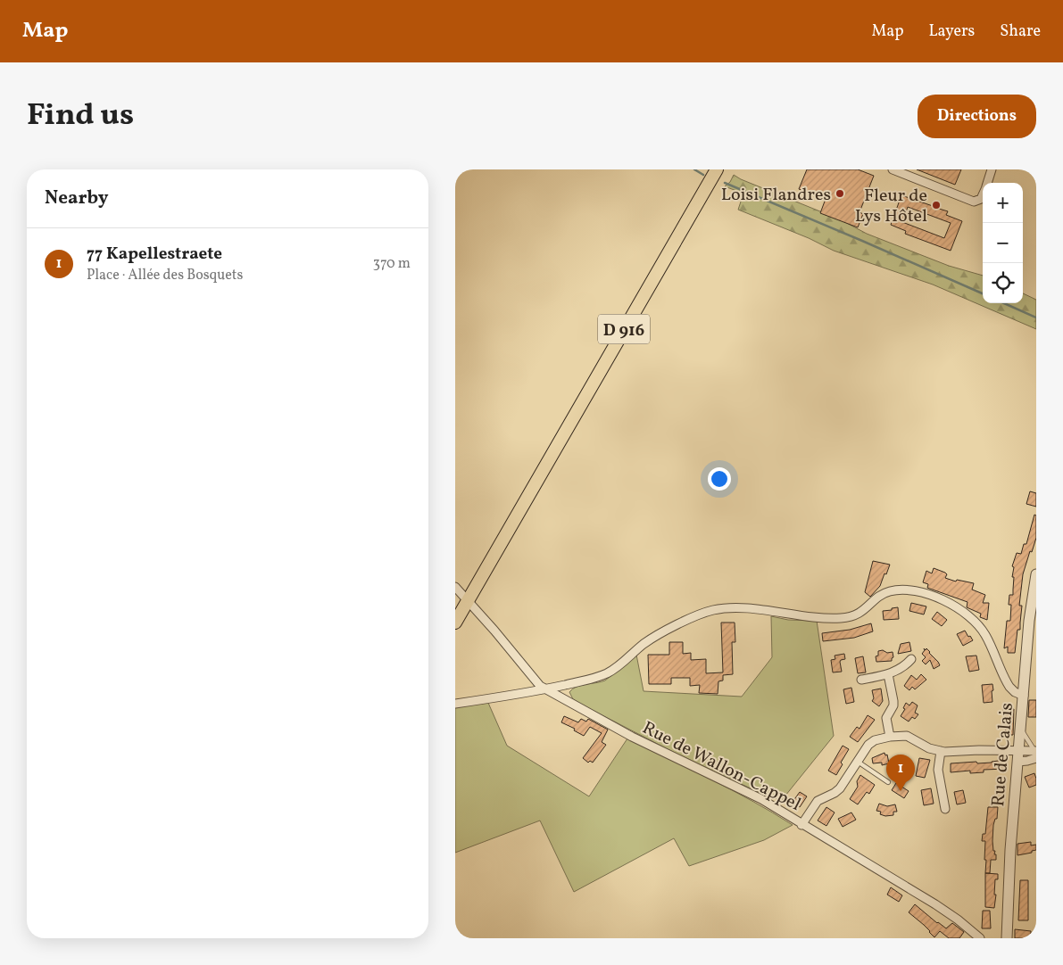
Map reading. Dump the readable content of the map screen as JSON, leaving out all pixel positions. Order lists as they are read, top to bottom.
{
  "streets": {
    "main road": ["D 916"],
    "street": ["Rue de Calais", "Rue de Wallon-Cappel"]
  },
  "crossings": [
    ["D 916", "Rue de Wallon-Cappel"]
  ],
  "places": ["Loisi Flandres", "Fleur de Lys Hôtel"],
  "page": {
    "header": "Map",
    "nav": ["Map", "Layers", "Share"],
    "title": "Find us",
    "buttons": "Directions",
    "heading": "Nearby",
    "map_buttons": ["+", "−"],
    "list": [
      {
        "mark": "1",
        "name": "77 Kapellestraete",
        "note": "Place · Allée des Bosquets",
        "value": "370 m"
      }
    ],
    "pins": "1"
  }
}
